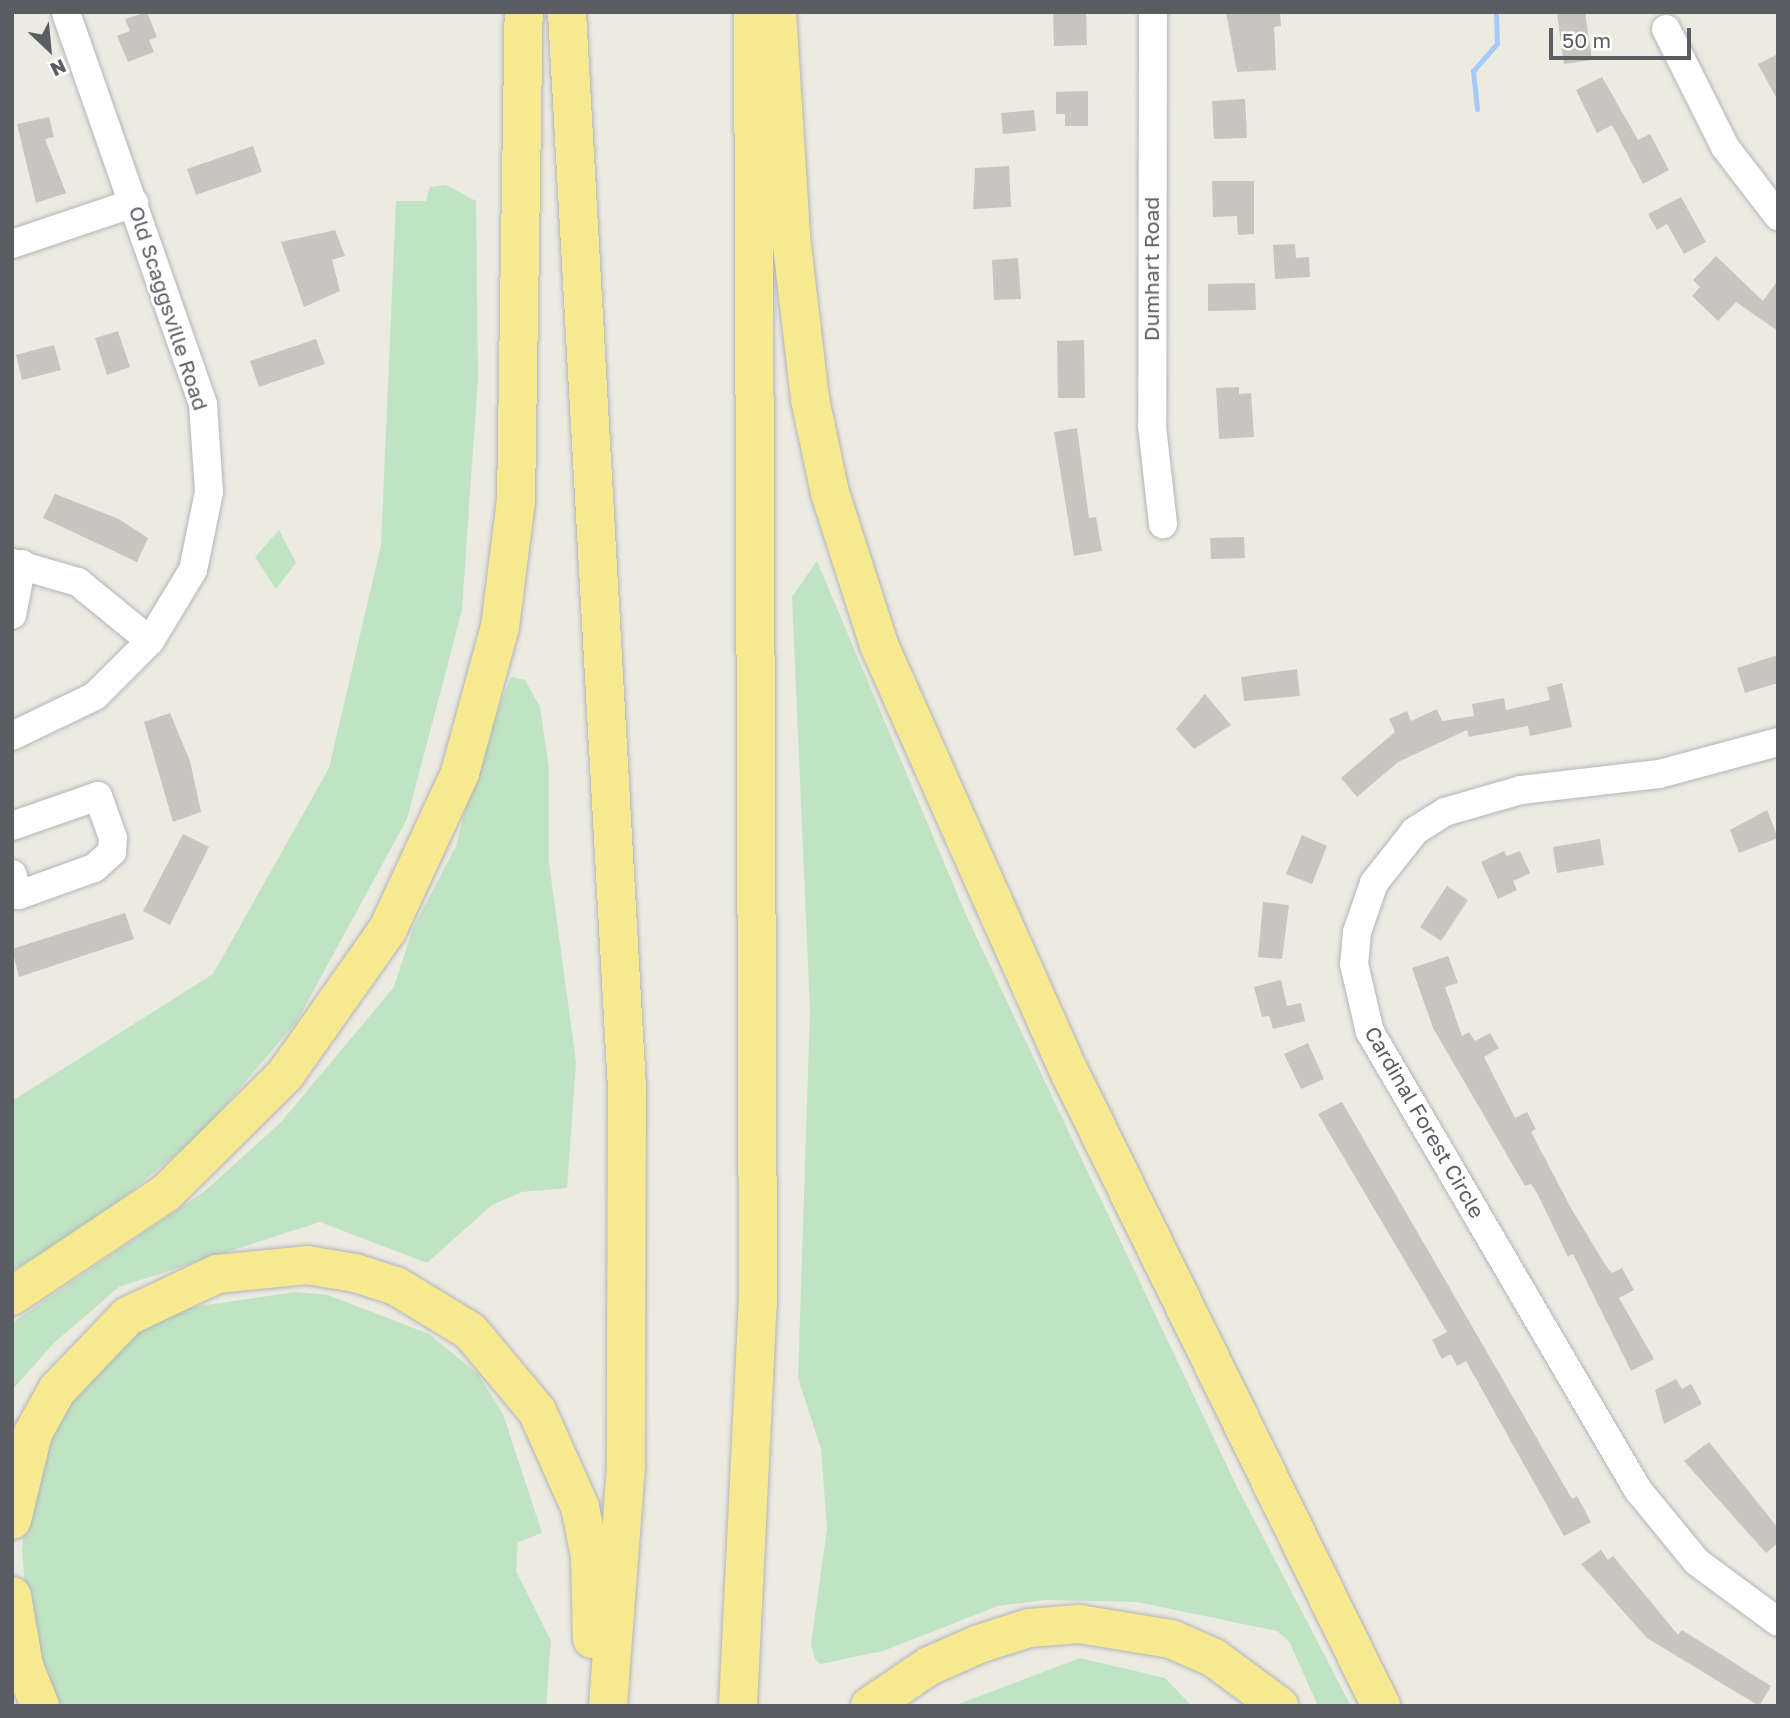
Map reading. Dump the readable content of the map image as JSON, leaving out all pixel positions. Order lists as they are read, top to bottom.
{
  "streets": {
    "street": ["Dumhart Road", "Old Scaggsville Road", "Cardinal Forest Circle"]
  },
  "scale_bar": "50 m",
  "north": "bottom right"
}
